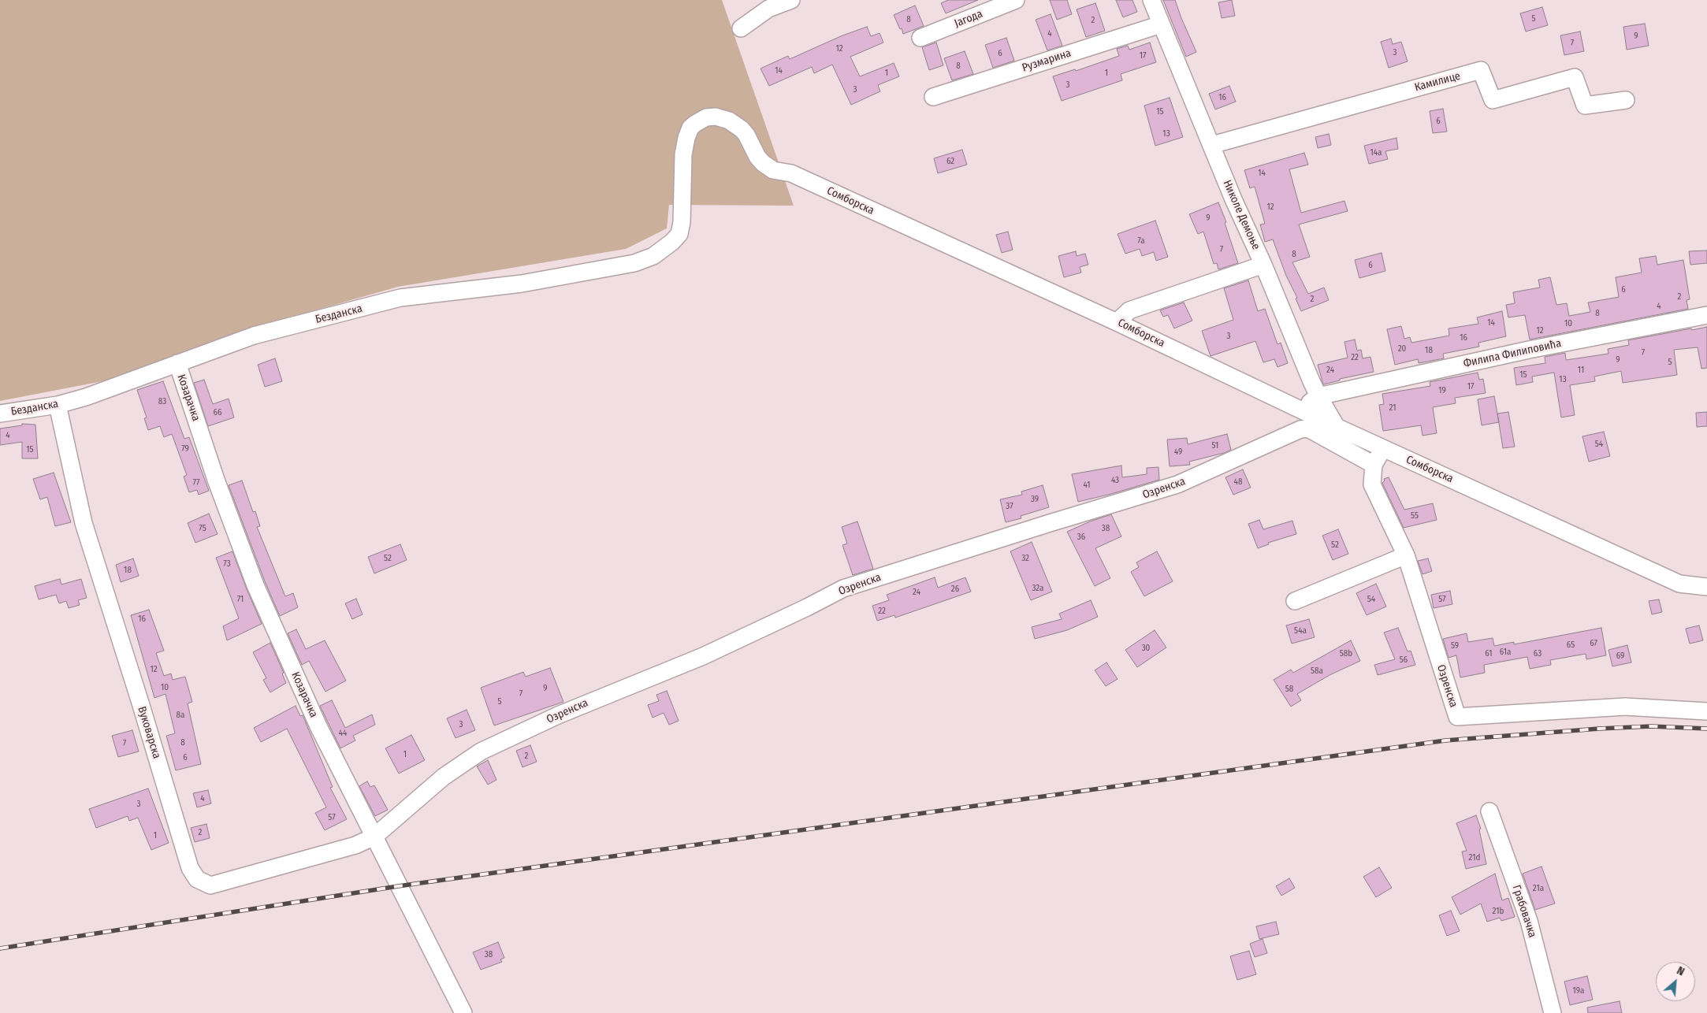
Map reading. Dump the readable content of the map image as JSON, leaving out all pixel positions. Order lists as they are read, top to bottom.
{
  "streets": {
    "street": [
      "Јагода",
      "Рузмарина",
      "Камилице",
      "Сомборска",
      "Николе Демоње",
      "Безданска",
      "Филипа Филиповића",
      "Козарачка",
      "Озренска",
      "Вуковарска",
      "Грабовачка"
    ]
  },
  "crossings": [
    ["Рузмарина", "Николе Демоње"],
    ["Камилице", "Николе Демоње"],
    ["Сомборска", "Николе Демоње"],
    ["Сомборска", "Безданска"],
    ["Сомборска", "Озренска"],
    ["Николе Демоње", "Филипа Филиповића"],
    ["Безданска", "Козарачка"],
    ["Безданска", "Вуковарска"],
    ["Козарачка", "Озренска"],
    ["Козарачка", "Вуковарска"],
    ["Озренска", "Вуковарска"]
  ],
  "house_numbers": [
    "5",
    "8",
    "2",
    "4",
    "9",
    "7",
    "12",
    "3",
    "6",
    "17",
    "8",
    "14",
    "1",
    "1",
    "3",
    "3",
    "16",
    "15",
    "6",
    "13",
    "14a",
    "62",
    "14",
    "12",
    "9",
    "7a",
    "7",
    "8",
    "6",
    "6",
    "2",
    "2",
    "4",
    "8",
    "14",
    "10",
    "12",
    "3",
    "16",
    "20",
    "18",
    "7",
    "22",
    "9",
    "5",
    "24",
    "11",
    "15",
    "13",
    "17",
    "19",
    "83",
    "21",
    "66",
    "4",
    "54",
    "51",
    "79",
    "15",
    "49",
    "43",
    "48",
    "77",
    "41",
    "39",
    "37",
    "55",
    "75",
    "38",
    "36",
    "52",
    "52",
    "32",
    "73",
    "18",
    "32a",
    "26",
    "24",
    "71",
    "54",
    "57",
    "22",
    "16",
    "54a",
    "67",
    "65",
    "59",
    "30",
    "61a",
    "58b",
    "61",
    "63",
    "69",
    "56",
    "12",
    "58a",
    "10",
    "9",
    "58",
    "7",
    "5",
    "8a",
    "3",
    "44",
    "8",
    "7",
    "1",
    "2",
    "6",
    "4",
    "3",
    "57",
    "2",
    "1",
    "21d",
    "21a",
    "21b",
    "38",
    "19a"
  ],
  "north": "top right"
}
